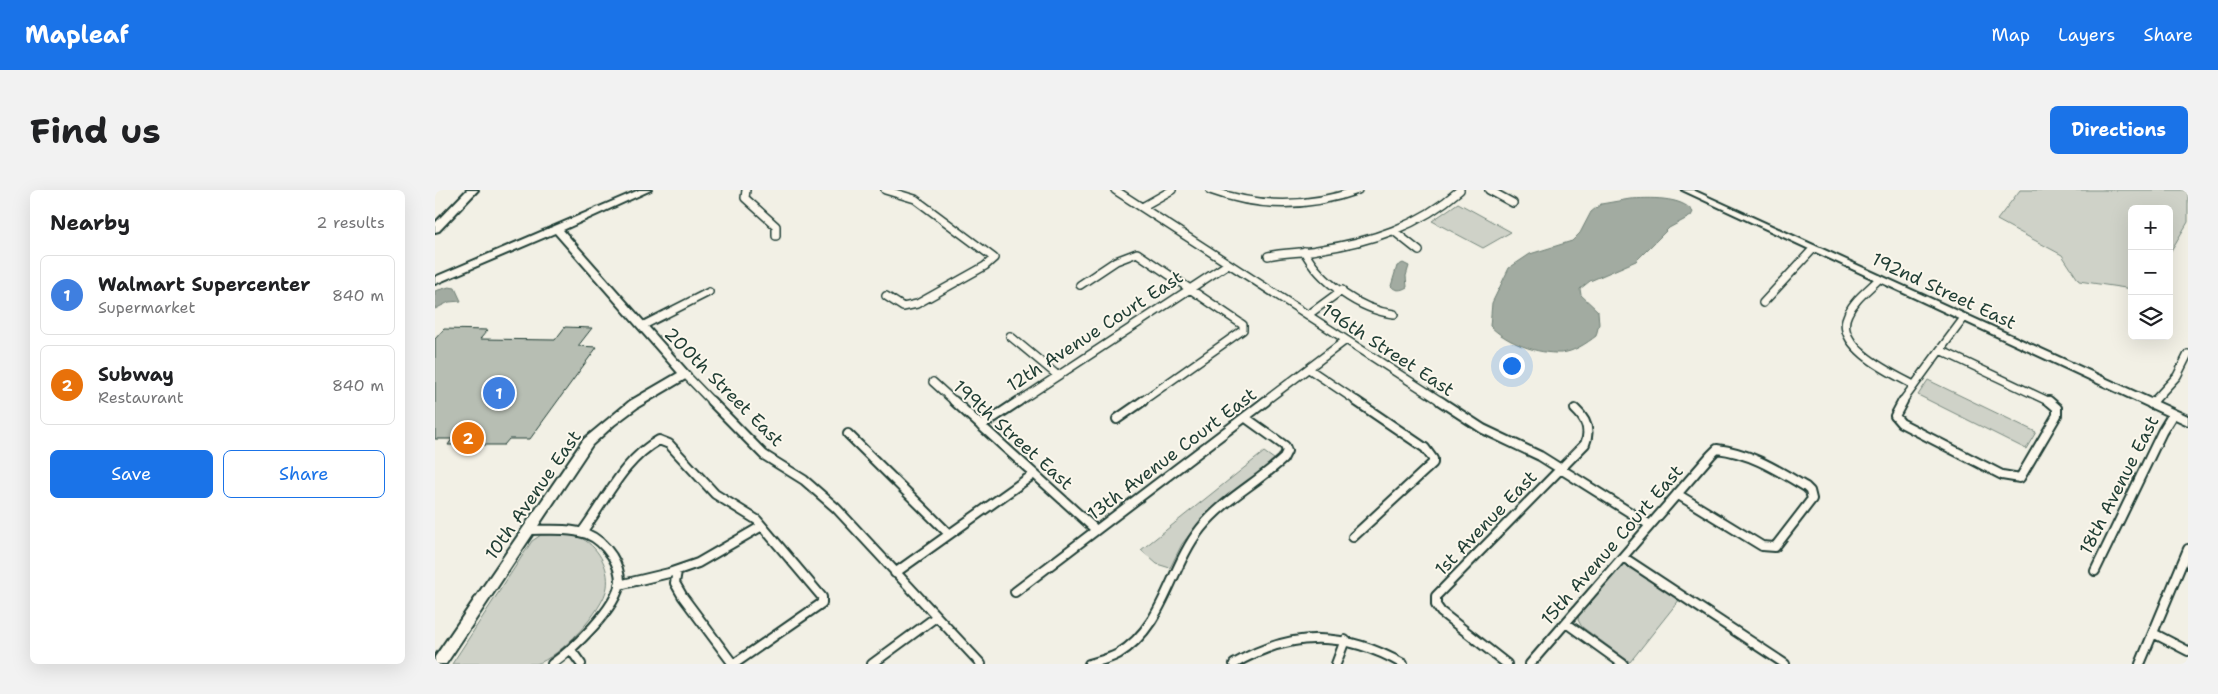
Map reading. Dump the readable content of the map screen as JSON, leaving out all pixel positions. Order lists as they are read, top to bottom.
{
  "streets": {
    "street": [
      "192nd Street East",
      "12th Avenue Court East",
      "196th Street East",
      "200th Street East",
      "199th Street East",
      "13th Avenue Court East",
      "18th Avenue East",
      "10th Avenue East",
      "1st Avenue East",
      "15th Avenue Court East"
    ]
  },
  "crossings": [
    ["192nd Street East", "18th Avenue East"],
    ["12th Avenue Court East", "196th Street East"],
    ["12th Avenue Court East", "199th Street East"],
    ["196th Street East", "13th Avenue Court East"],
    ["196th Street East", "1st Avenue East"],
    ["196th Street East", "15th Avenue Court East"],
    ["200th Street East", "10th Avenue East"],
    ["199th Street East", "13th Avenue Court East"]
  ],
  "page": {
    "header": "Mapleaf",
    "nav": ["Map", "Layers", "Share"],
    "buttons": [
      "Directions",
      ["Save", "Share"]
    ],
    "title": "Find us",
    "heading": ["Nearby", "2 results"],
    "map_buttons": ["+", "−"],
    "list": [
      {
        "mark": "1",
        "name": "Walmart Supercenter",
        "note": "Supermarket",
        "value": "840 m"
      },
      {
        "mark": "2",
        "name": "Subway",
        "note": "Restaurant",
        "value": "840 m"
      }
    ],
    "pins": ["1", "2"]
  }
}
